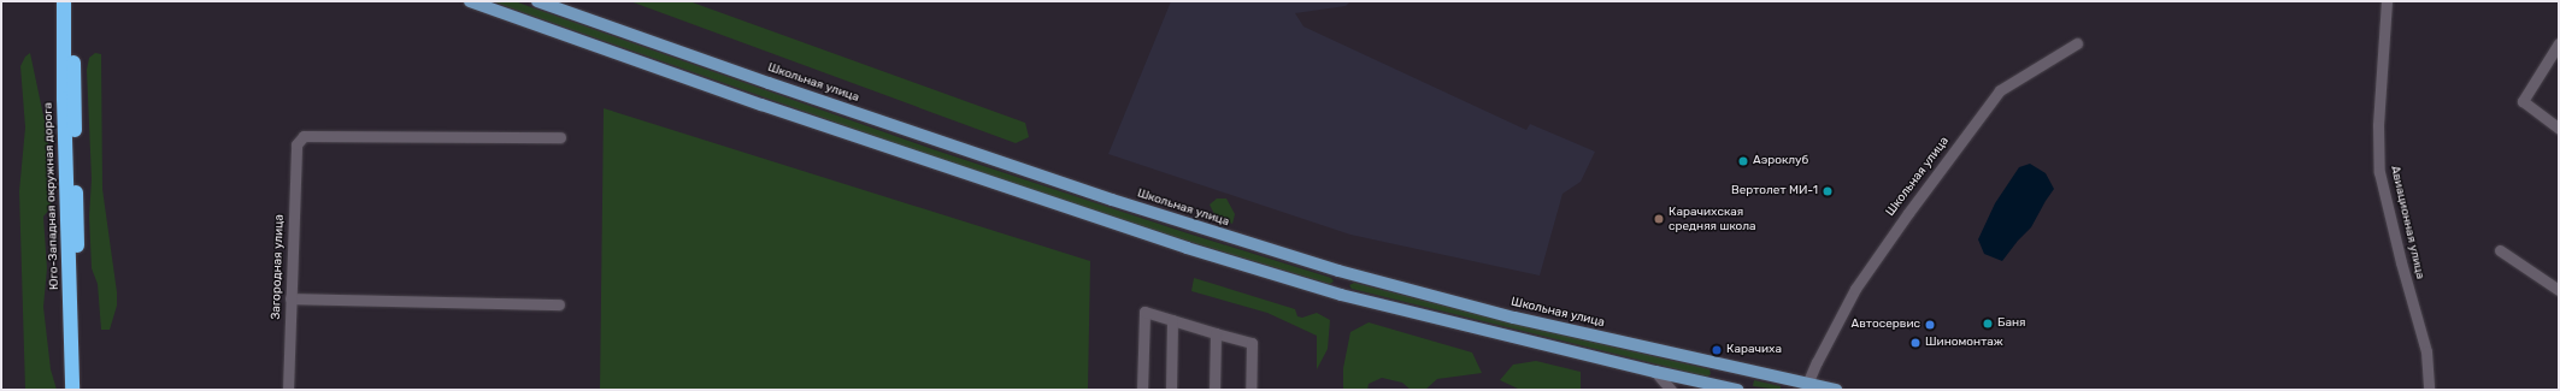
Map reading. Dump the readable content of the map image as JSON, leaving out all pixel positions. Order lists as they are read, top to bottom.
{
  "streets": {
    "highway": ["Юго-Западная окружная дорога"],
    "main road": ["Школьная улица"],
    "street": ["Авиационная улица", "Загородная улица"]
  },
  "places": [
    "Аэроклуб",
    "Вертолет МИ-1",
    "Карачихская средняя школа",
    "Баня",
    "Автосервис",
    "Шиномонтаж",
    "Карачиха"
  ]
}
